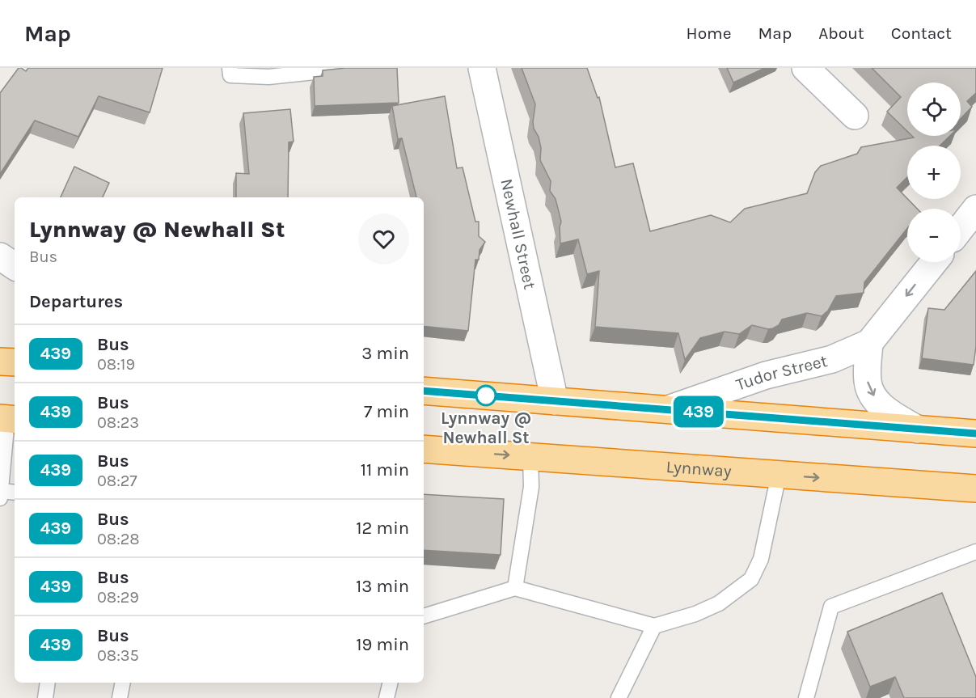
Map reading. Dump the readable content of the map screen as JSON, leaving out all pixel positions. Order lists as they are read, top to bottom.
{
  "streets": {
    "highway": ["Lynnway"],
    "street": ["Newhall Street", "Tudor Street"]
  },
  "places": ["Lynnway @ Newhall St"],
  "lines": ["bus line 439"],
  "page": {
    "header": "Map",
    "nav": [
      "Home",
      "Map",
      "About",
      "Contact"
    ],
    "on_map": "439",
    "map_buttons": ["+", "−"],
    "heading": [
      ["Lynnway @ Newhall St", "Bus"],
      "Departures"
    ],
    "list": [
      {
        "mark": "439",
        "name": "Bus",
        "note": "08:19",
        "value": "3 min"
      },
      {
        "mark": "439",
        "name": "Bus",
        "note": "08:23",
        "value": "7 min"
      },
      {
        "mark": "439",
        "name": "Bus",
        "note": "08:27",
        "value": "11 min"
      },
      {
        "mark": "439",
        "name": "Bus",
        "note": "08:28",
        "value": "12 min"
      },
      {
        "mark": "439",
        "name": "Bus",
        "note": "08:29",
        "value": "13 min"
      },
      {
        "mark": "439",
        "name": "Bus",
        "note": "08:35",
        "value": "19 min"
      }
    ]
  }
}
